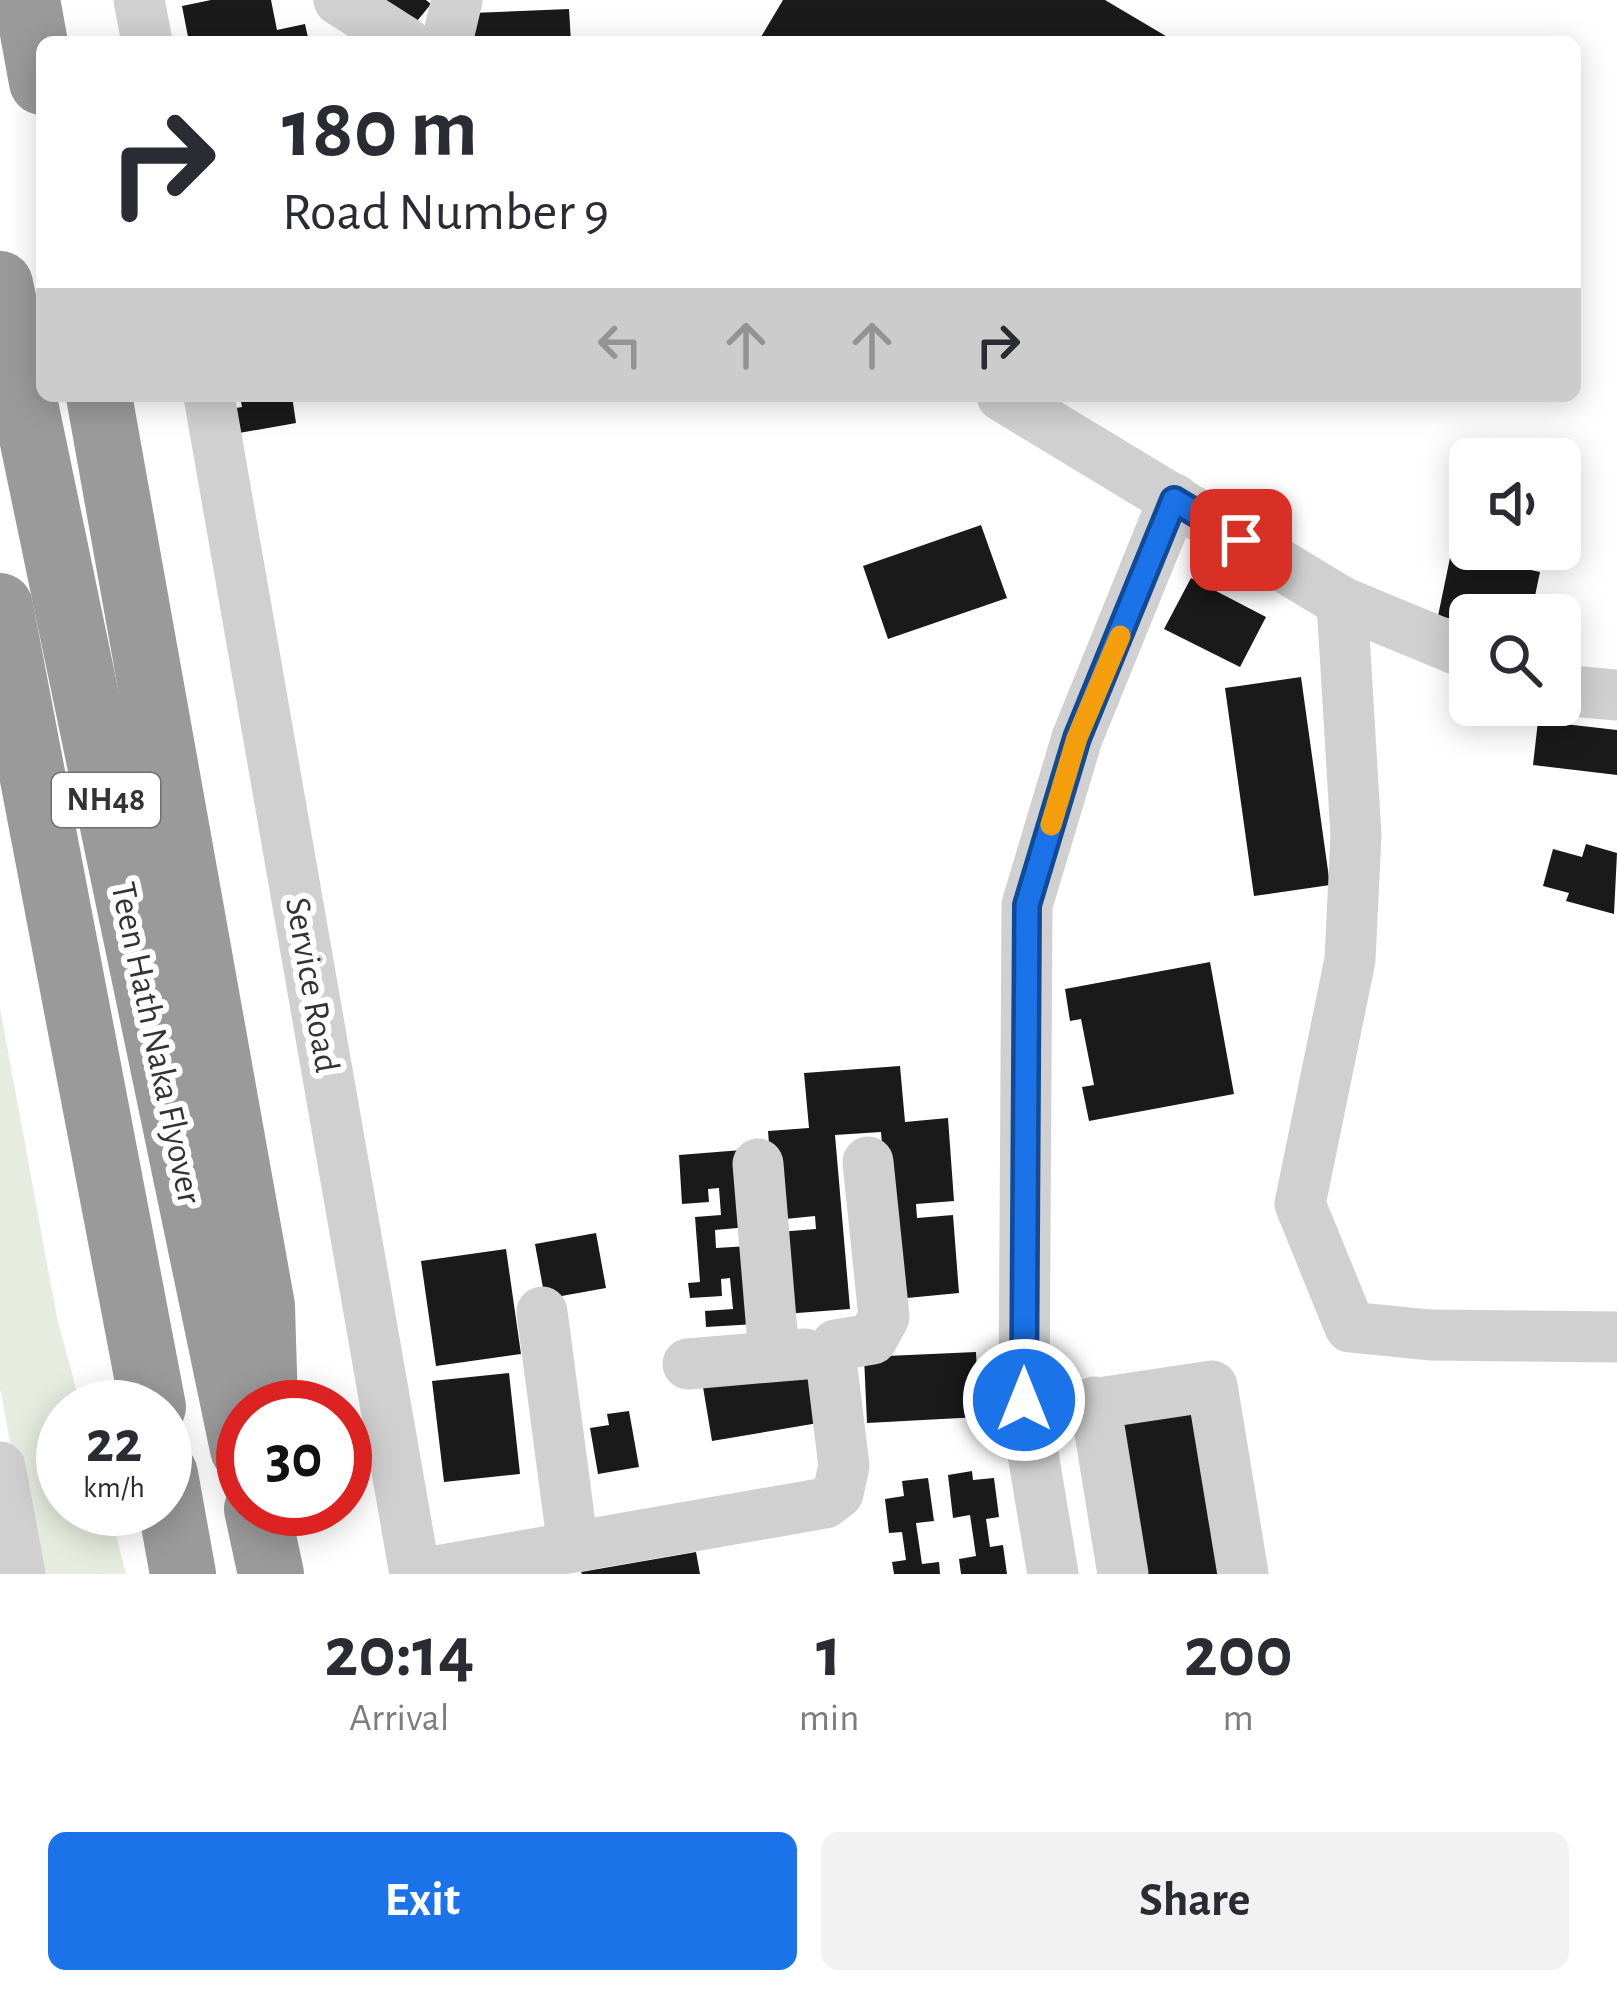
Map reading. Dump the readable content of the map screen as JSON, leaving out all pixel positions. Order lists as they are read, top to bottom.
{
  "streets": {
    "highway": ["NH48", "Teen Hath Naka Flyover"],
    "street": ["Service Road"]
  },
  "page": {
    "turn": ["180 m", "Road Number 9"],
    "speed": "22 km/h",
    "limit": "30",
    "eta": [
      "20:14",
      "Arrival",
      "1",
      "min",
      "200",
      "m"
    ],
    "buttons": ["Exit", "Share"]
  }
}
